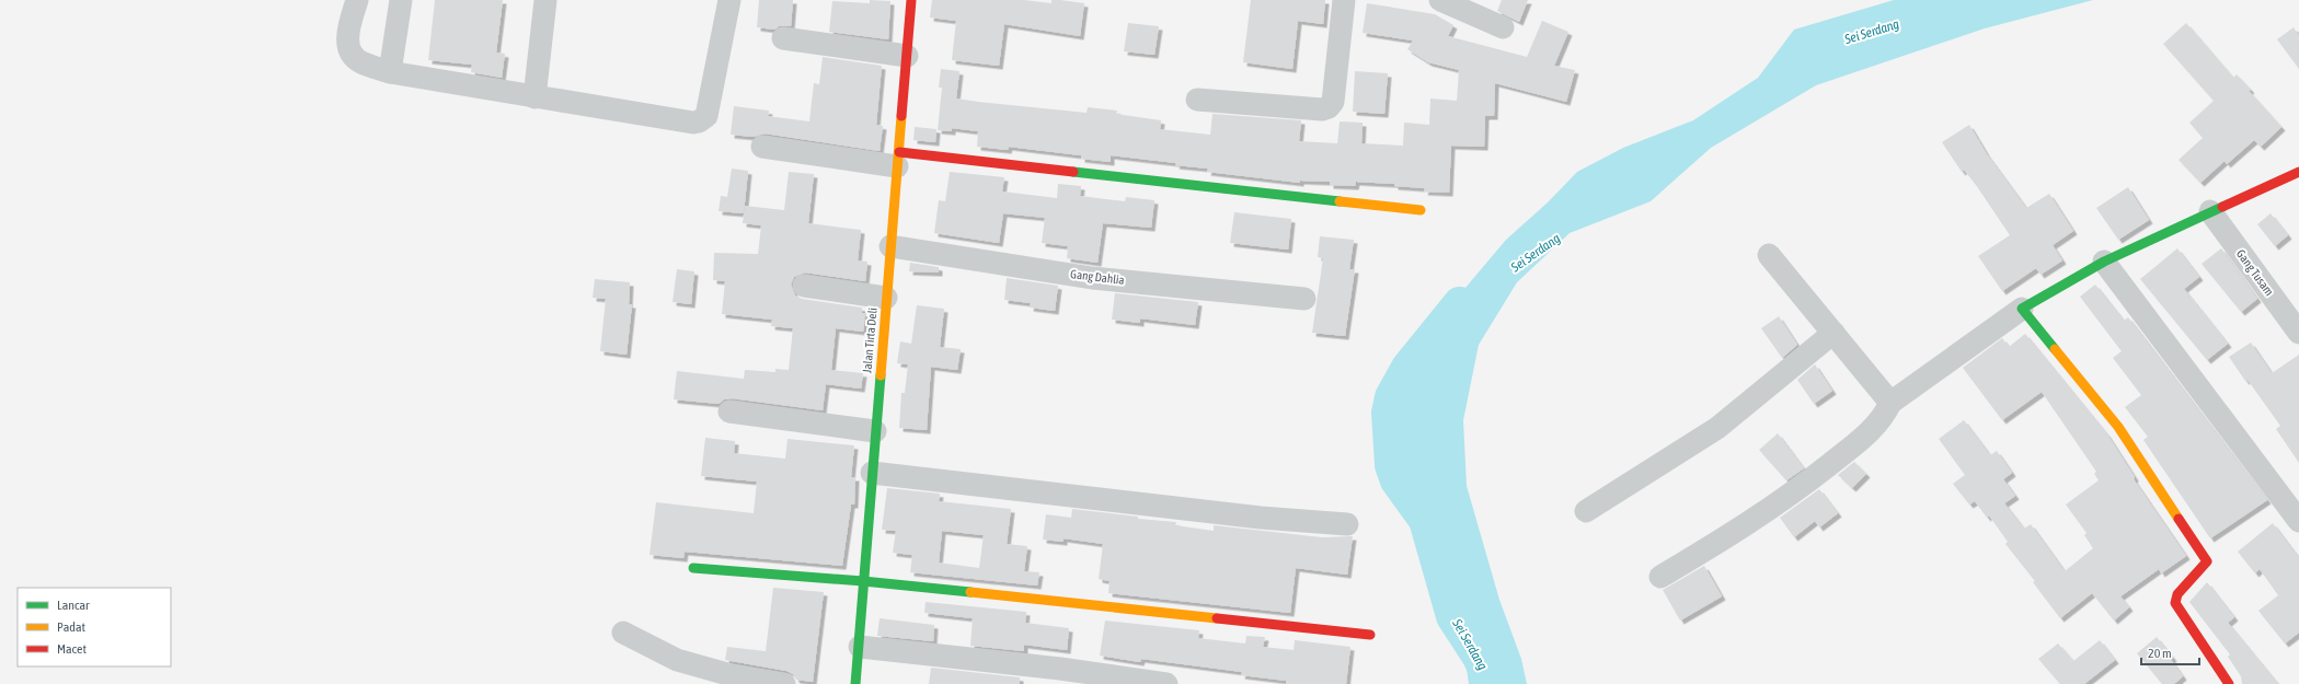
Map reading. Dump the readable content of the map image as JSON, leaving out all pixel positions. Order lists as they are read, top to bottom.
{
  "streets": {
    "street": ["Gang Tusam", "Gang Dahlia", "Jalan Tirta Deli"]
  },
  "crossings": [
    ["Gang Dahlia", "Jalan Tirta Deli"]
  ],
  "water": ["Sei Serdang"],
  "legend": ["Lancar", "Padat", "Macet"],
  "scale_bar": "20 m"
}
